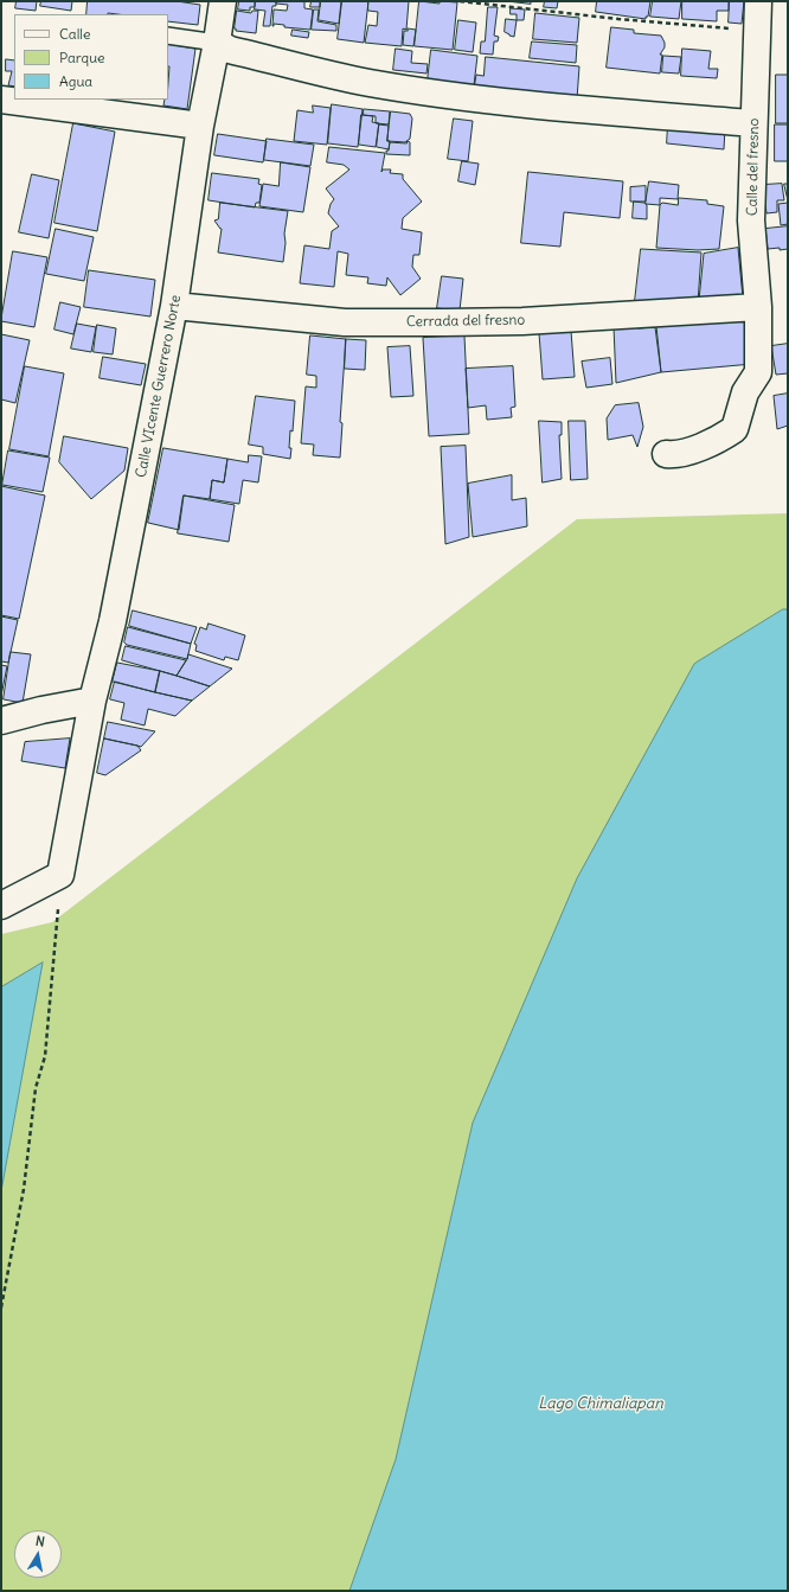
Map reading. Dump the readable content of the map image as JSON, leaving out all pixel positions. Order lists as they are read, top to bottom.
{
  "streets": {
    "street": ["Calle del fresno", "Cerrada del fresno", "Calle VIcente Guerrero Norte"]
  },
  "crossings": [
    ["Calle del fresno", "Cerrada del fresno"],
    ["Cerrada del fresno", "Calle VIcente Guerrero Norte"]
  ],
  "water": ["Lago Chimaliapan"],
  "legend": ["Calle", "Parque", "Agua"],
  "north": "top"
}
